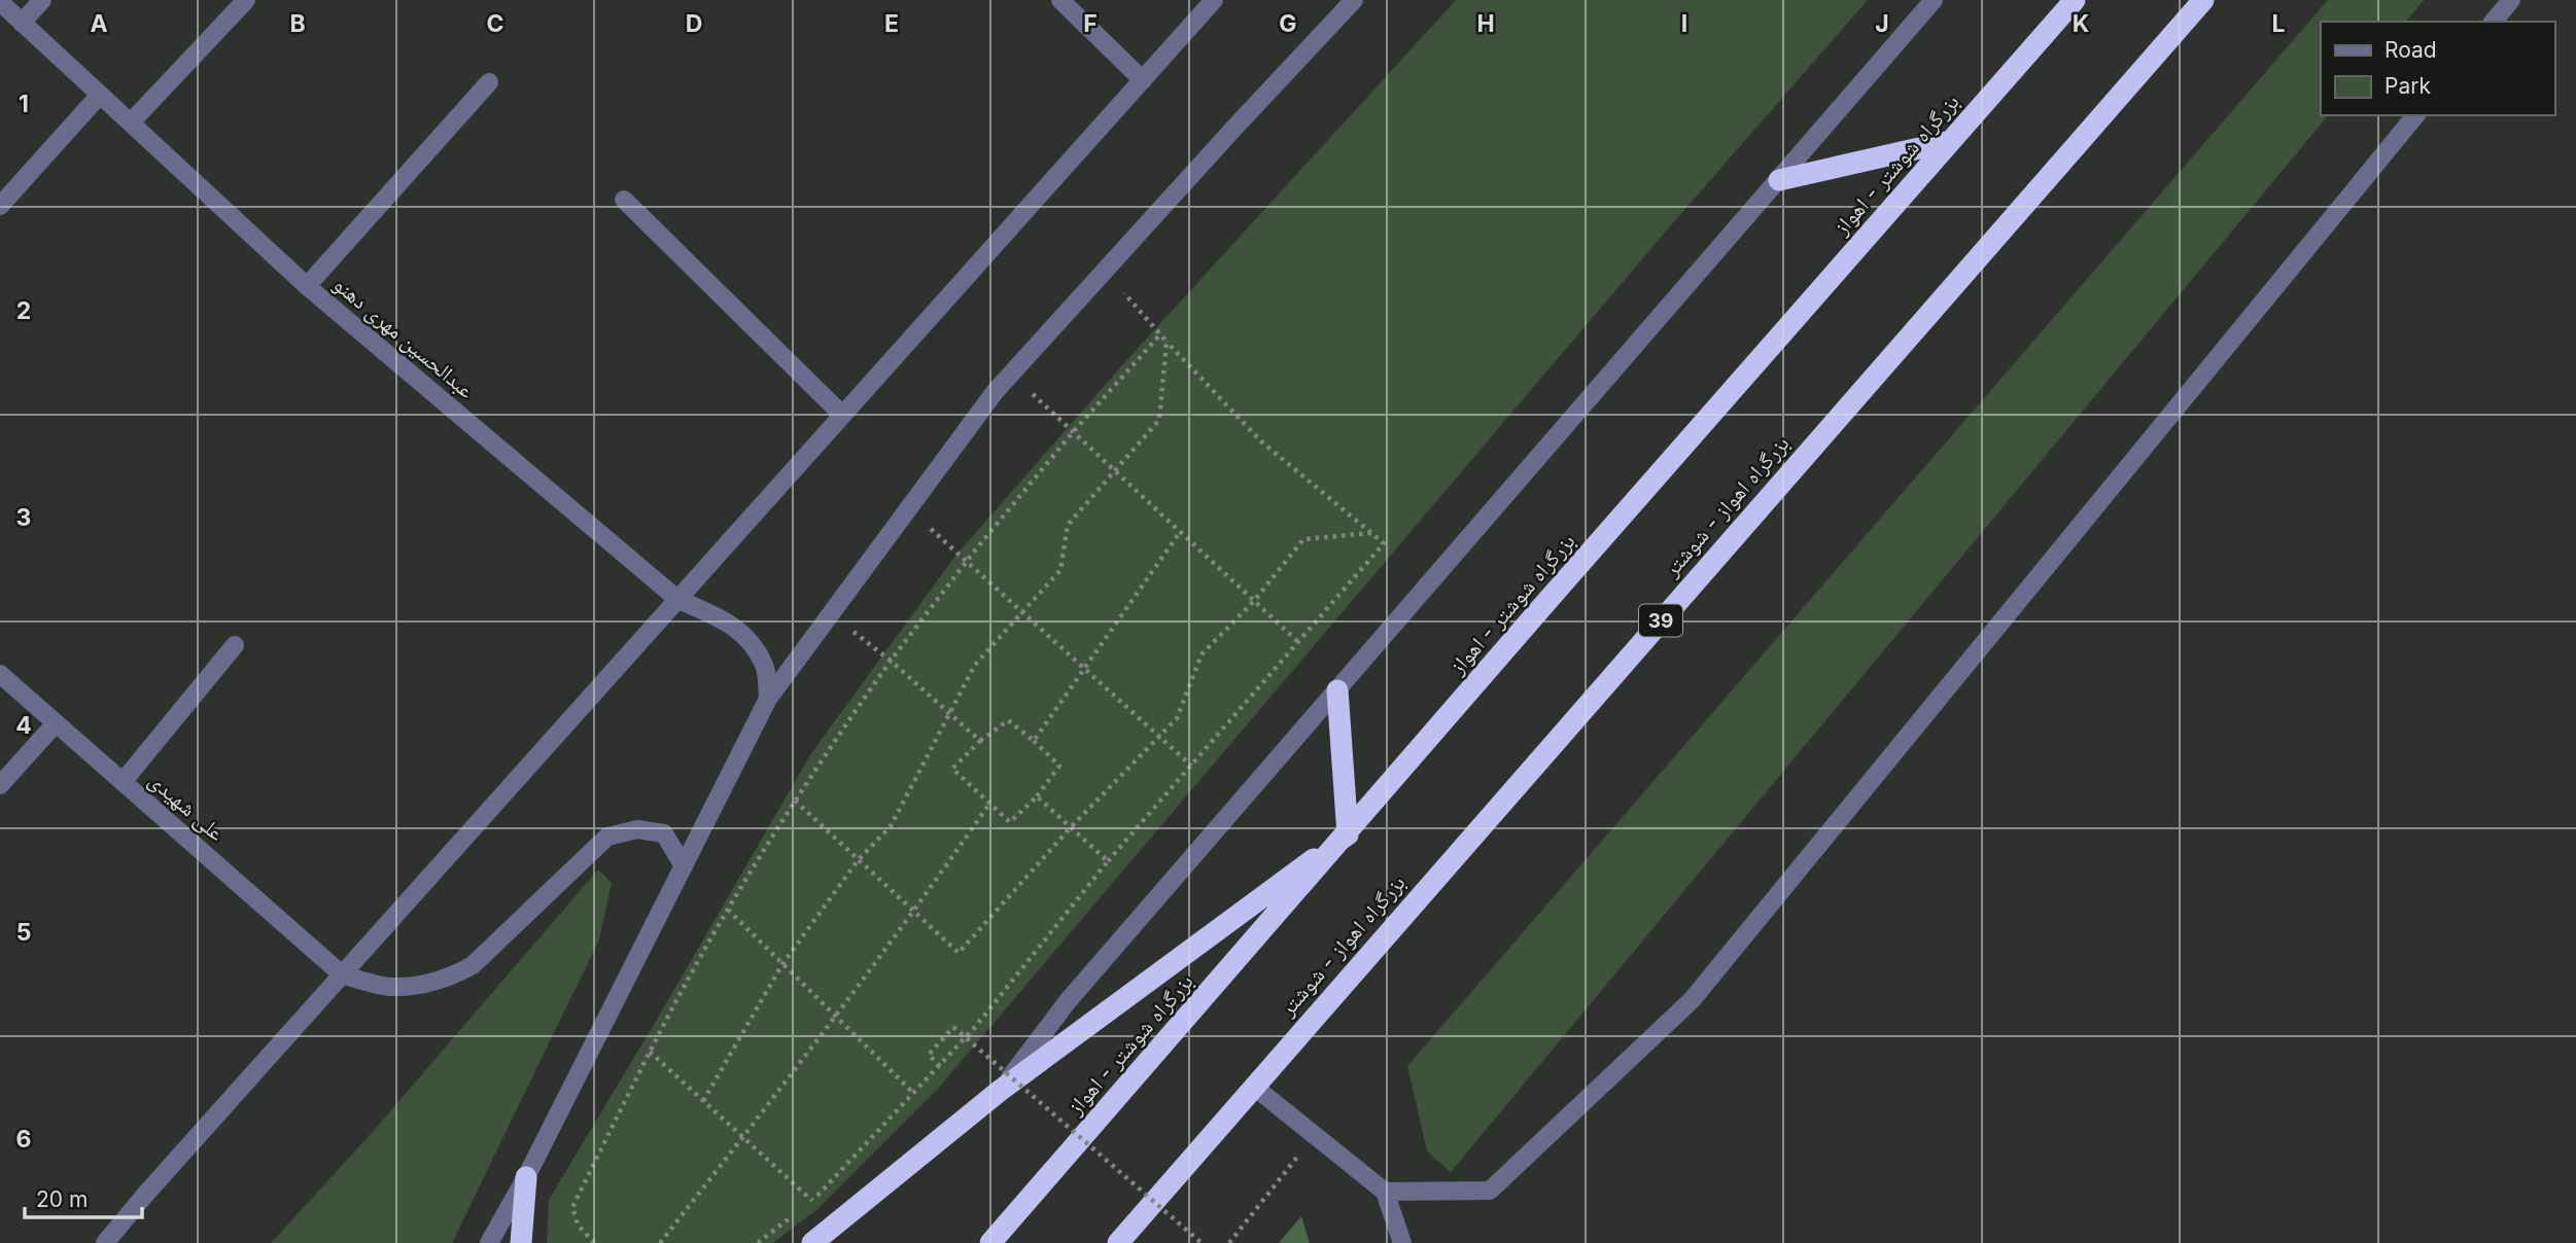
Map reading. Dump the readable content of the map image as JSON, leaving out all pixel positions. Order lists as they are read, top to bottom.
{
  "streets": {
    "highway": ["بزرگراه شوشتر - اهواز", "بزرگراه اهواز - شوشتر", "39"],
    "street": ["عبدالحسین مهری دهنو", "علی شهیدی"]
  },
  "legend": ["Road", "Park"],
  "scale_bar": "20 m",
  "grid": {
    "columns": [
      "A",
      "B",
      "C",
      "D",
      "E",
      "F",
      "G",
      "H",
      "I",
      "J",
      "K",
      "L"
    ],
    "rows": [
      "1",
      "2",
      "3",
      "4",
      "5",
      "6"
    ]
  }
}
